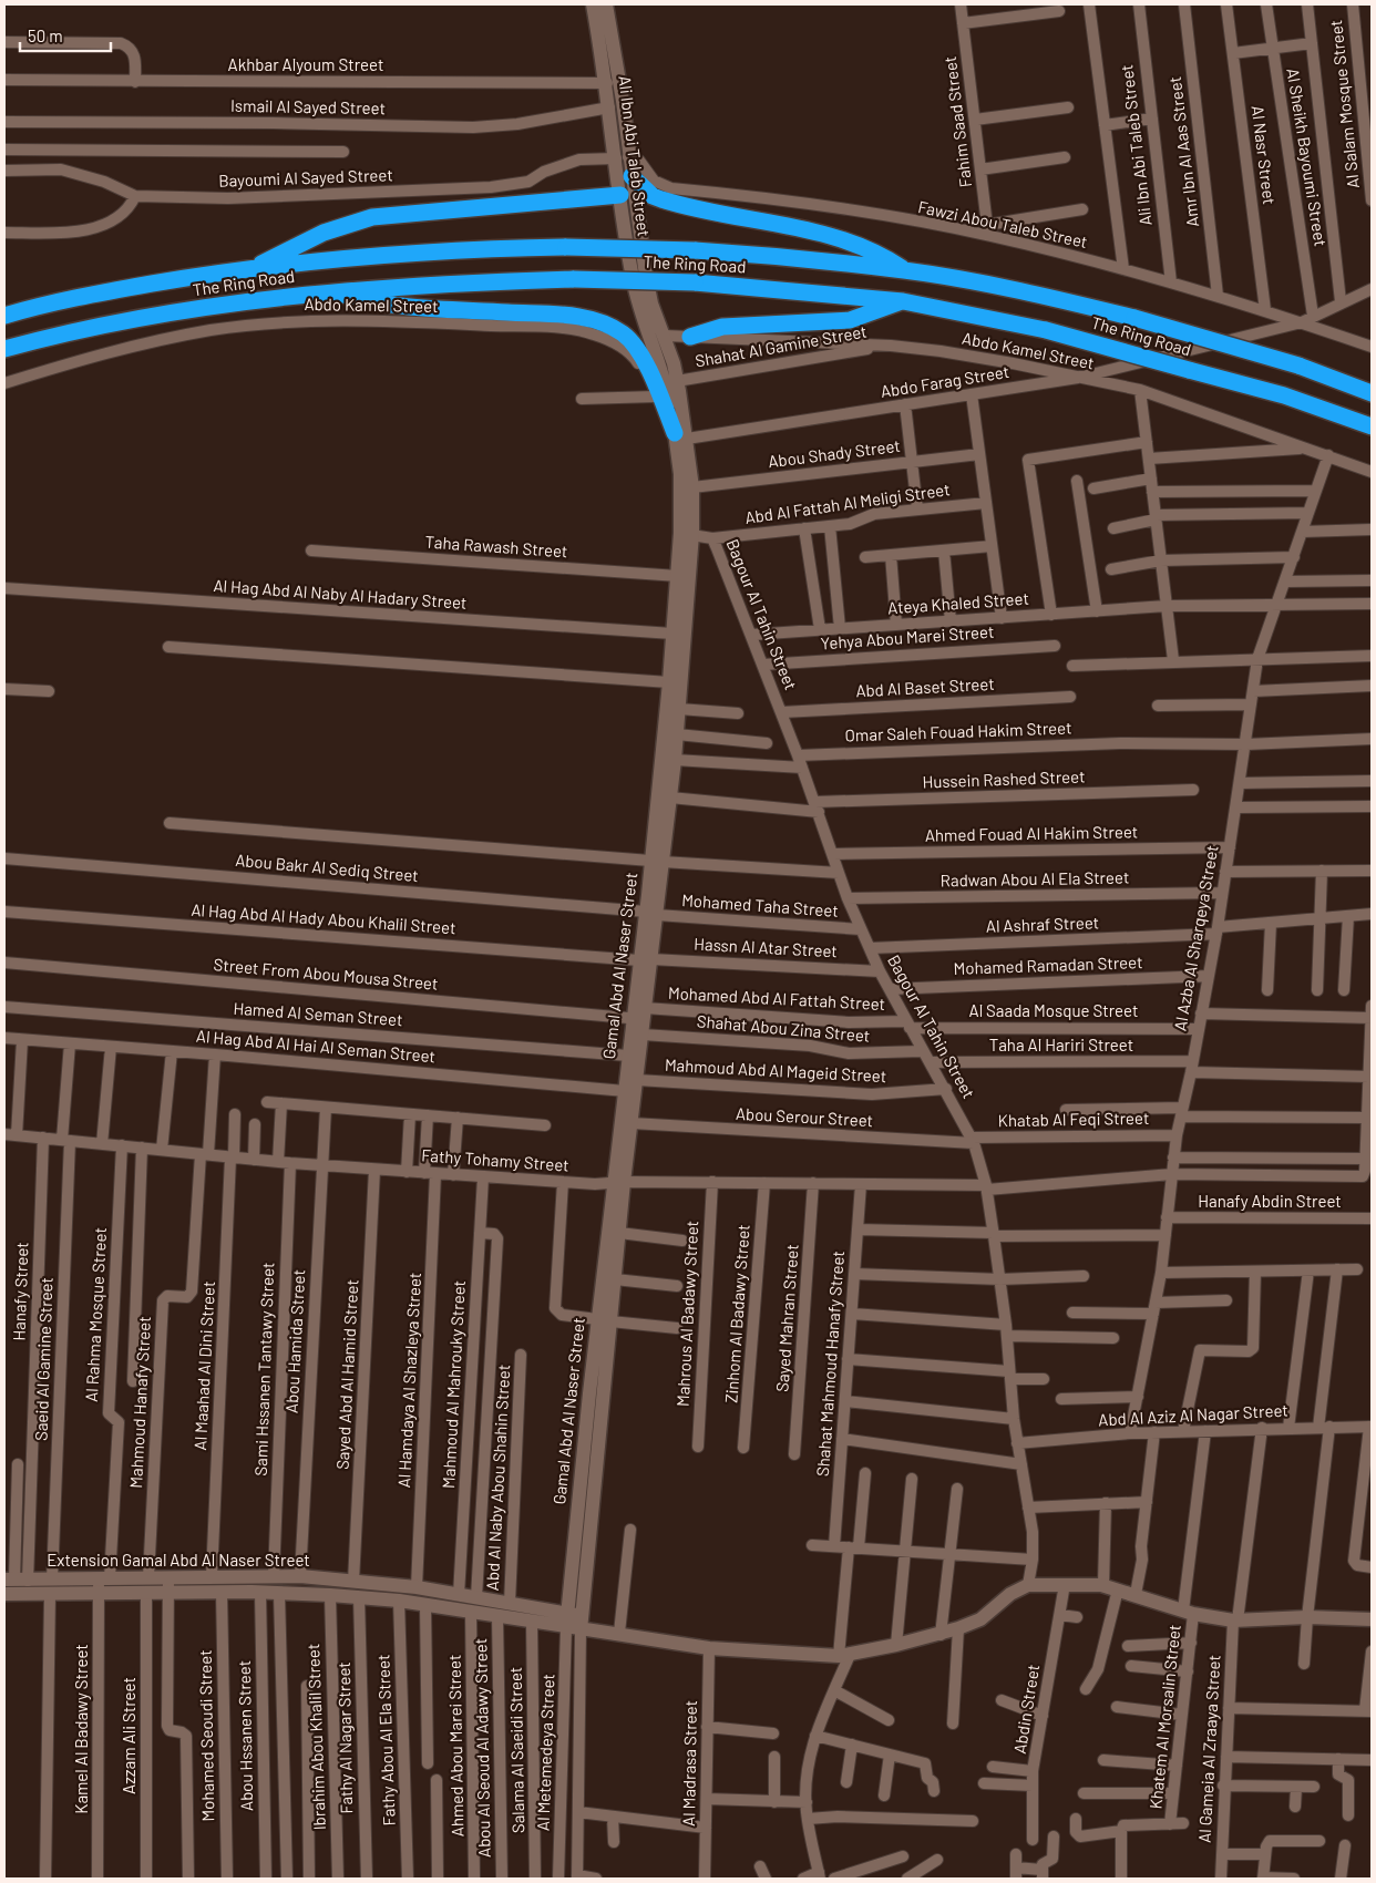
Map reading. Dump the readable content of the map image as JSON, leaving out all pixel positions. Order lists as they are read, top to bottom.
{
  "streets": {
    "highway": ["The Ring Road"],
    "street": [
      "Akhbar Alyoum Street",
      "Al Salam Mosque Street",
      "Ismail Al Sayed Street",
      "Fahim Saad Street",
      "Ali Ibn Abi Taleb Street",
      "Amr Ibn Al Aas Street",
      "Al Nasr Street",
      "Al Sheikh Bayoumi Street",
      "Bayoumi Al Sayed Street",
      "Fawzi Abou Taleb Street",
      "Abdo Kamel Street",
      "Shahat Al Gamine Street",
      "Abdo Farag Street",
      "Abou Shady Street",
      "Abd Al Fattah Al Meligi Street",
      "Taha Rawash Street",
      "Al Hag Abd Al Naby Al Hadary Street",
      "Ateya Khaled Street",
      "Bagour Al Tahin Street",
      "Yehya Abou Marei Street",
      "Abd Al Baset Street",
      "Omar Saleh Fouad Hakim Street",
      "Hussein Rashed Street",
      "Ahmed Fouad Al Hakim Street",
      "Abou Bakr Al Sediq Street",
      "Radwan Abou Al Ela Street",
      "Mohamed Taha Street",
      "Al Hag Abd Al Hady Abou Khalil Street",
      "Al Ashraf Street",
      "Al Azba Al Sharqeya Street",
      "Hassn Al Atar Street",
      "Gamal Abd Al Naser Street",
      "Mohamed Ramadan Street",
      "Street From Abou Mousa Street",
      "Mohamed Abd Al Fattah Street",
      "Al Saada Mosque Street",
      "Hamed Al Seman Street",
      "Shahat Abou Zina Street",
      "Taha Al Hariri Street",
      "Al Hag Abd Al Hai Al Seman Street",
      "Mahmoud Abd Al Mageid Street",
      "Abou Serour Street",
      "Khatab Al Feqi Street",
      "Fathy Tohamy Street",
      "Hanafy Abdin Street",
      "Hanafy Street",
      "Mahrous Al Badawy Street",
      "Zinhom Al Badawy Street",
      "Al Rahma Mosque Street",
      "Sayed Mahran Street",
      "Abou Hamida Street",
      "Saeid Al Gamine Street",
      "Shahat Mahmoud Hanafy Street",
      "Al Maahad Al Dini Street",
      "Sami Hssanen Tantawy Street",
      "Sayed Abd Al Hamid Street",
      "Al Hamdaya Al Shazleya Street",
      "Mahmoud Al Mahrouky Street",
      "Mahmoud Hanafy Street",
      "Abd Al Aziz Al Nagar Street",
      "Abd Al Naby Abou Shahin Street",
      "Extension Gamal Abd Al Naser Street",
      "Abdin Street",
      "Khatem Al Morsalin Street",
      "Kamel Al Badawy Street",
      "Azzam Ali Street",
      "Mohamed Seoudi Street",
      "Abou Hssanen Street",
      "Ibrahim Abou Khalil Street",
      "Fathy Al Nagar Street",
      "Fathy Abou Al Ela Street",
      "Ahmed Abou Marei Street",
      "Abou Al Seoud Al Adawy Street",
      "Al Gameia Al Zraaya Street",
      "Salama Al Saeidi Street",
      "Al Metemedeya Street",
      "Al Madrasa Street"
    ]
  },
  "crossings": [
    ["Akhbar Alyoum Street", "Ali Ibn Abi Taleb Street"],
    ["Ismail Al Sayed Street", "Ali Ibn Abi Taleb Street"],
    ["Fahim Saad Street", "Fawzi Abou Taleb Street"],
    ["Ali Ibn Abi Taleb Street", "Bayoumi Al Sayed Street"],
    ["Ali Ibn Abi Taleb Street", "Fawzi Abou Taleb Street"],
    ["Ali Ibn Abi Taleb Street", "Gamal Abd Al Naser Street"],
    ["Amr Ibn Al Aas Street", "Fawzi Abou Taleb Street"],
    ["Al Nasr Street", "Fawzi Abou Taleb Street"],
    ["Al Sheikh Bayoumi Street", "Abdo Farag Street"],
    ["Bayoumi Al Sayed Street", "Fawzi Abou Taleb Street"],
    ["Fawzi Abou Taleb Street", "Abdo Farag Street"],
    ["Abdo Kamel Street", "Shahat Al Gamine Street"],
    ["Abdo Kamel Street", "Abdo Farag Street"],
    ["Abdo Kamel Street", "Al Azba Al Sharqeya Street"],
    ["Abdo Kamel Street", "Gamal Abd Al Naser Street"],
    ["Shahat Al Gamine Street", "Gamal Abd Al Naser Street"],
    ["Abdo Farag Street", "Gamal Abd Al Naser Street"],
    ["Abou Shady Street", "Gamal Abd Al Naser Street"],
    ["Abd Al Fattah Al Meligi Street", "Bagour Al Tahin Street"],
    ["Taha Rawash Street", "Gamal Abd Al Naser Street"],
    ["Al Hag Abd Al Naby Al Hadary Street", "Gamal Abd Al Naser Street"],
    ["Ateya Khaled Street", "Bagour Al Tahin Street"],
    ["Ateya Khaled Street", "Al Azba Al Sharqeya Street"],
    ["Bagour Al Tahin Street", "Yehya Abou Marei Street"],
    ["Bagour Al Tahin Street", "Abd Al Baset Street"],
    ["Bagour Al Tahin Street", "Omar Saleh Fouad Hakim Street"],
    ["Bagour Al Tahin Street", "Hussein Rashed Street"],
    ["Bagour Al Tahin Street", "Ahmed Fouad Al Hakim Street"],
    ["Bagour Al Tahin Street", "Radwan Abou Al Ela Street"],
    ["Bagour Al Tahin Street", "Mohamed Taha Street"],
    ["Bagour Al Tahin Street", "Al Ashraf Street"],
    ["Bagour Al Tahin Street", "Hassn Al Atar Street"],
    ["Bagour Al Tahin Street", "Gamal Abd Al Naser Street"],
    ["Bagour Al Tahin Street", "Mohamed Ramadan Street"],
    ["Bagour Al Tahin Street", "Mohamed Abd Al Fattah Street"],
    ["Bagour Al Tahin Street", "Al Saada Mosque Street"],
    ["Bagour Al Tahin Street", "Shahat Abou Zina Street"],
    ["Bagour Al Tahin Street", "Taha Al Hariri Street"],
    ["Bagour Al Tahin Street", "Mahmoud Abd Al Mageid Street"],
    ["Bagour Al Tahin Street", "Abou Serour Street"],
    ["Bagour Al Tahin Street", "Khatab Al Feqi Street"],
    ["Bagour Al Tahin Street", "Fathy Tohamy Street"],
    ["Bagour Al Tahin Street", "Abd Al Aziz Al Nagar Street"],
    ["Omar Saleh Fouad Hakim Street", "Al Azba Al Sharqeya Street"],
    ["Hussein Rashed Street", "Gamal Abd Al Naser Street"],
    ["Ahmed Fouad Al Hakim Street", "Al Azba Al Sharqeya Street"],
    ["Abou Bakr Al Sediq Street", "Mohamed Taha Street"],
    ["Abou Bakr Al Sediq Street", "Gamal Abd Al Naser Street"],
    ["Radwan Abou Al Ela Street", "Al Azba Al Sharqeya Street"],
    ["Mohamed Taha Street", "Gamal Abd Al Naser Street"],
    ["Al Hag Abd Al Hady Abou Khalil Street", "Hassn Al Atar Street"],
    ["Al Hag Abd Al Hady Abou Khalil Street", "Gamal Abd Al Naser Street"],
    ["Al Ashraf Street", "Al Azba Al Sharqeya Street"],
    ["Al Azba Al Sharqeya Street", "Mohamed Ramadan Street"],
    ["Al Azba Al Sharqeya Street", "Al Saada Mosque Street"],
    ["Al Azba Al Sharqeya Street", "Taha Al Hariri Street"],
    ["Al Azba Al Sharqeya Street", "Khatab Al Feqi Street"],
    ["Al Azba Al Sharqeya Street", "Fathy Tohamy Street"],
    ["Al Azba Al Sharqeya Street", "Hanafy Abdin Street"],
    ["Al Azba Al Sharqeya Street", "Abd Al Aziz Al Nagar Street"],
    ["Hassn Al Atar Street", "Gamal Abd Al Naser Street"],
    ["Gamal Abd Al Naser Street", "Street From Abou Mousa Street"],
    ["Gamal Abd Al Naser Street", "Mohamed Abd Al Fattah Street"],
    ["Gamal Abd Al Naser Street", "Hamed Al Seman Street"],
    ["Gamal Abd Al Naser Street", "Shahat Abou Zina Street"],
    ["Gamal Abd Al Naser Street", "Al Hag Abd Al Hai Al Seman Street"],
    ["Gamal Abd Al Naser Street", "Mahmoud Abd Al Mageid Street"],
    ["Gamal Abd Al Naser Street", "Abou Serour Street"],
    ["Gamal Abd Al Naser Street", "Fathy Tohamy Street"],
    ["Gamal Abd Al Naser Street", "Extension Gamal Abd Al Naser Street"],
    ["Gamal Abd Al Naser Street", "Al Metemedeya Street"],
    ["Street From Abou Mousa Street", "Mohamed Abd Al Fattah Street"],
    ["Mohamed Abd Al Fattah Street", "Al Saada Mosque Street"],
    ["Al Hag Abd Al Hai Al Seman Street", "Saeid Al Gamine Street"],
    ["Abou Serour Street", "Khatab Al Feqi Street"],
    ["Fathy Tohamy Street", "Hanafy Street"],
    ["Fathy Tohamy Street", "Mahrous Al Badawy Street"],
    ["Fathy Tohamy Street", "Zinhom Al Badawy Street"],
    ["Fathy Tohamy Street", "Al Rahma Mosque Street"],
    ["Fathy Tohamy Street", "Sayed Mahran Street"],
    ["Fathy Tohamy Street", "Abou Hamida Street"],
    ["Fathy Tohamy Street", "Saeid Al Gamine Street"],
    ["Fathy Tohamy Street", "Shahat Mahmoud Hanafy Street"],
    ["Fathy Tohamy Street", "Al Maahad Al Dini Street"],
    ["Fathy Tohamy Street", "Sami Hssanen Tantawy Street"],
    ["Fathy Tohamy Street", "Sayed Abd Al Hamid Street"],
    ["Fathy Tohamy Street", "Al Hamdaya Al Shazleya Street"],
    ["Fathy Tohamy Street", "Mahmoud Al Mahrouky Street"],
    ["Fathy Tohamy Street", "Mahmoud Hanafy Street"],
    ["Hanafy Street", "Extension Gamal Abd Al Naser Street"],
    ["Al Rahma Mosque Street", "Extension Gamal Abd Al Naser Street"],
    ["Al Rahma Mosque Street", "Kamel Al Badawy Street"],
    ["Abou Hamida Street", "Extension Gamal Abd Al Naser Street"],
    ["Saeid Al Gamine Street", "Extension Gamal Abd Al Naser Street"],
    ["Al Maahad Al Dini Street", "Extension Gamal Abd Al Naser Street"],
    ["Sami Hssanen Tantawy Street", "Extension Gamal Abd Al Naser Street"],
    ["Sayed Abd Al Hamid Street", "Extension Gamal Abd Al Naser Street"],
    ["Al Hamdaya Al Shazleya Street", "Extension Gamal Abd Al Naser Street"],
    ["Mahmoud Al Mahrouky Street", "Extension Gamal Abd Al Naser Street"],
    ["Mahmoud Hanafy Street", "Extension Gamal Abd Al Naser Street"],
    ["Abd Al Aziz Al Nagar Street", "Khatem Al Morsalin Street"],
    ["Abd Al Aziz Al Nagar Street", "Al Gameia Al Zraaya Street"],
    ["Abd Al Naby Abou Shahin Street", "Extension Gamal Abd Al Naser Street"],
    ["Extension Gamal Abd Al Naser Street", "Kamel Al Badawy Street"],
    ["Extension Gamal Abd Al Naser Street", "Azzam Ali Street"],
    ["Extension Gamal Abd Al Naser Street", "Mohamed Seoudi Street"],
    ["Extension Gamal Abd Al Naser Street", "Abou Hssanen Street"],
    ["Extension Gamal Abd Al Naser Street", "Ibrahim Abou Khalil Street"],
    ["Extension Gamal Abd Al Naser Street", "Fathy Al Nagar Street"],
    ["Extension Gamal Abd Al Naser Street", "Fathy Abou Al Ela Street"],
    ["Extension Gamal Abd Al Naser Street", "Ahmed Abou Marei Street"],
    ["Extension Gamal Abd Al Naser Street", "Abou Al Seoud Al Adawy Street"],
    ["Extension Gamal Abd Al Naser Street", "Salama Al Saeidi Street"],
    ["Extension Gamal Abd Al Naser Street", "Al Metemedeya Street"]
  ],
  "scale_bar": "50 m"
}
